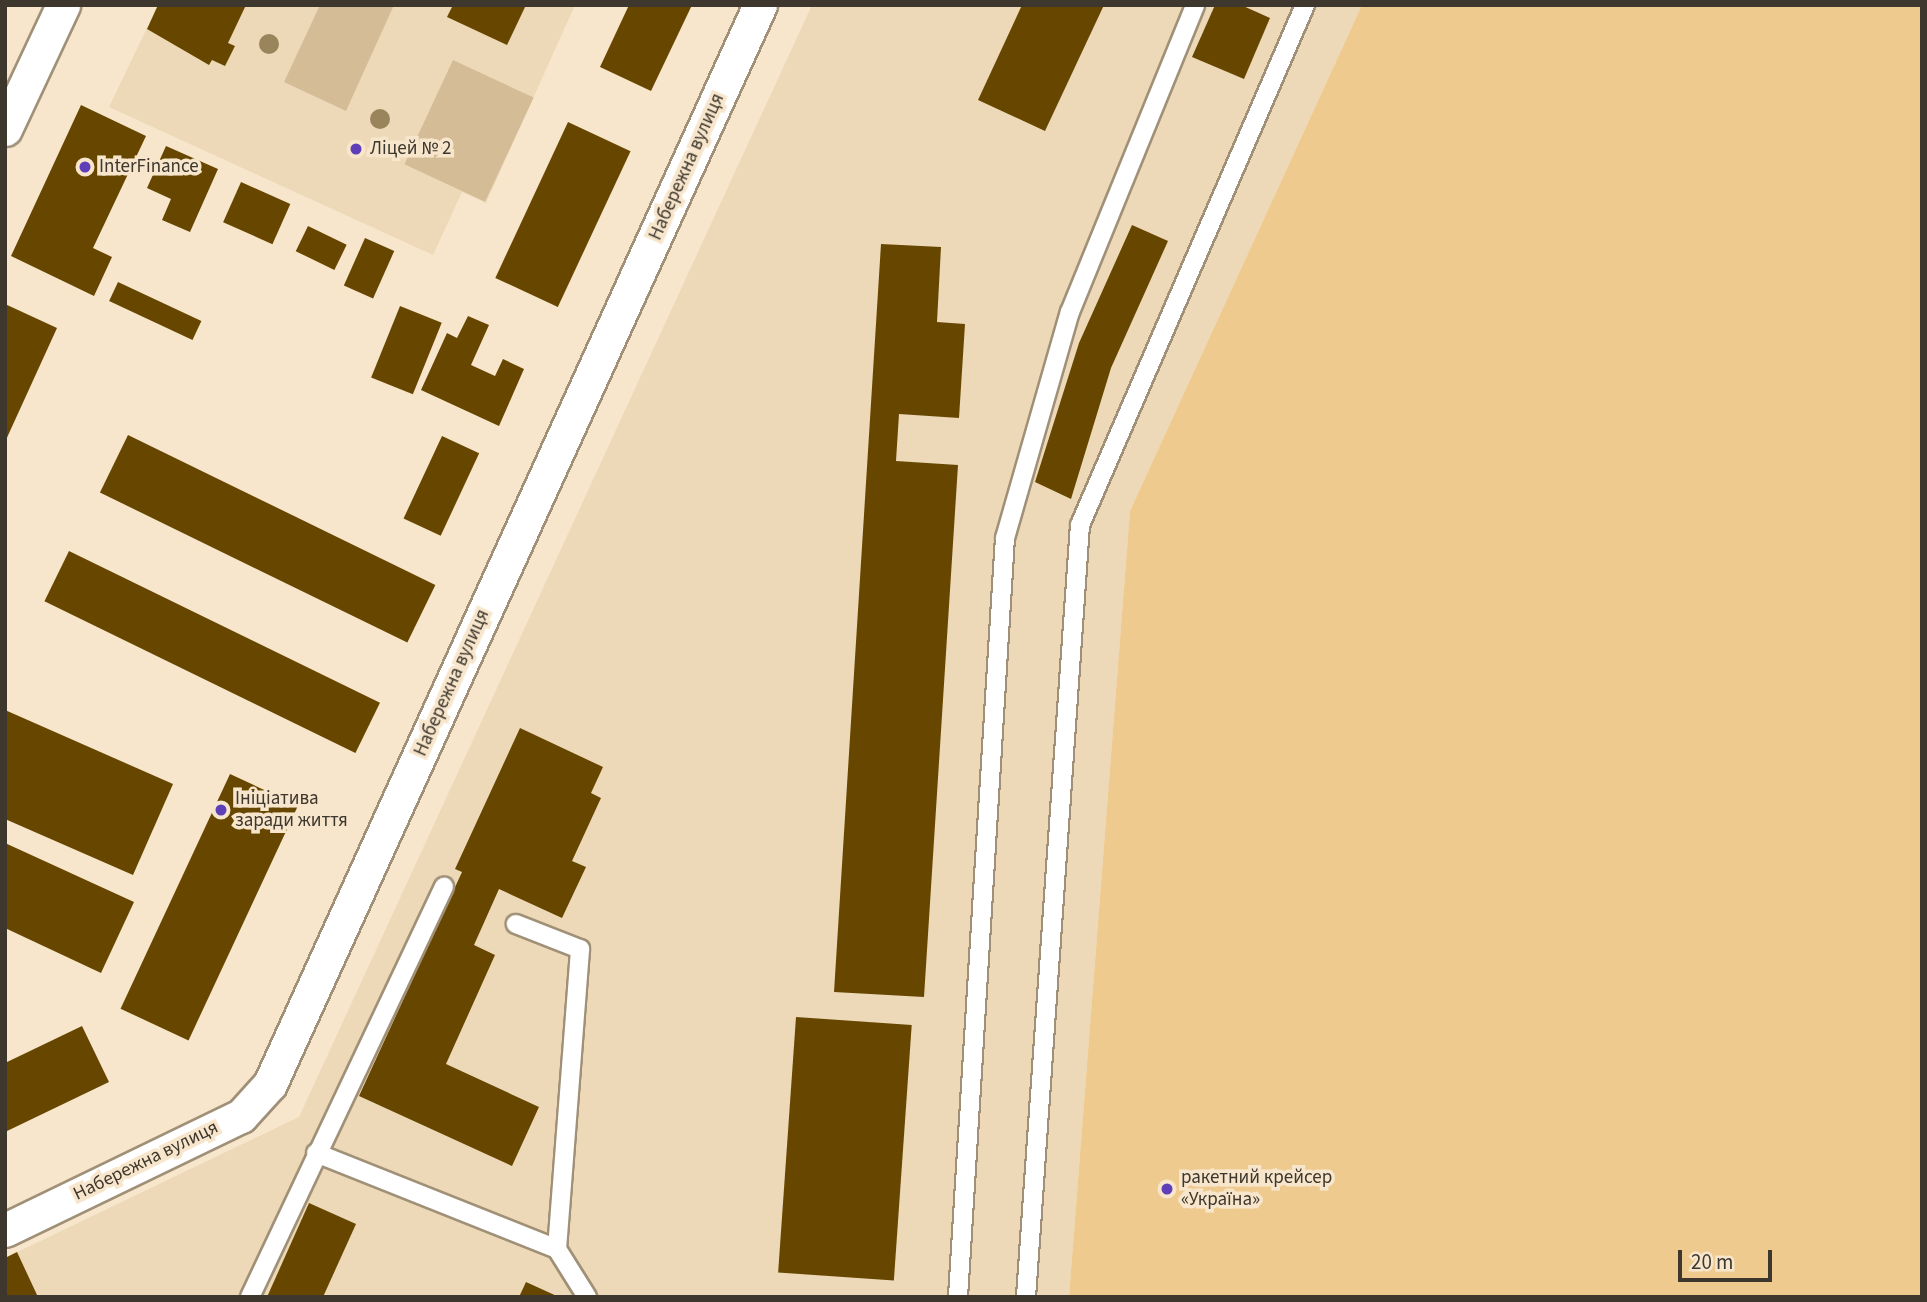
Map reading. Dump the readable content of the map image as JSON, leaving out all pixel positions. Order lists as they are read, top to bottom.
{
  "streets": {
    "street": ["Набережна вулиця"]
  },
  "places": [
    "Ліцей № 2",
    "InterFinance",
    "Ініціатива заради життя",
    "ракетний крейсер «Україна»"
  ],
  "scale_bar": "20 m"
}
